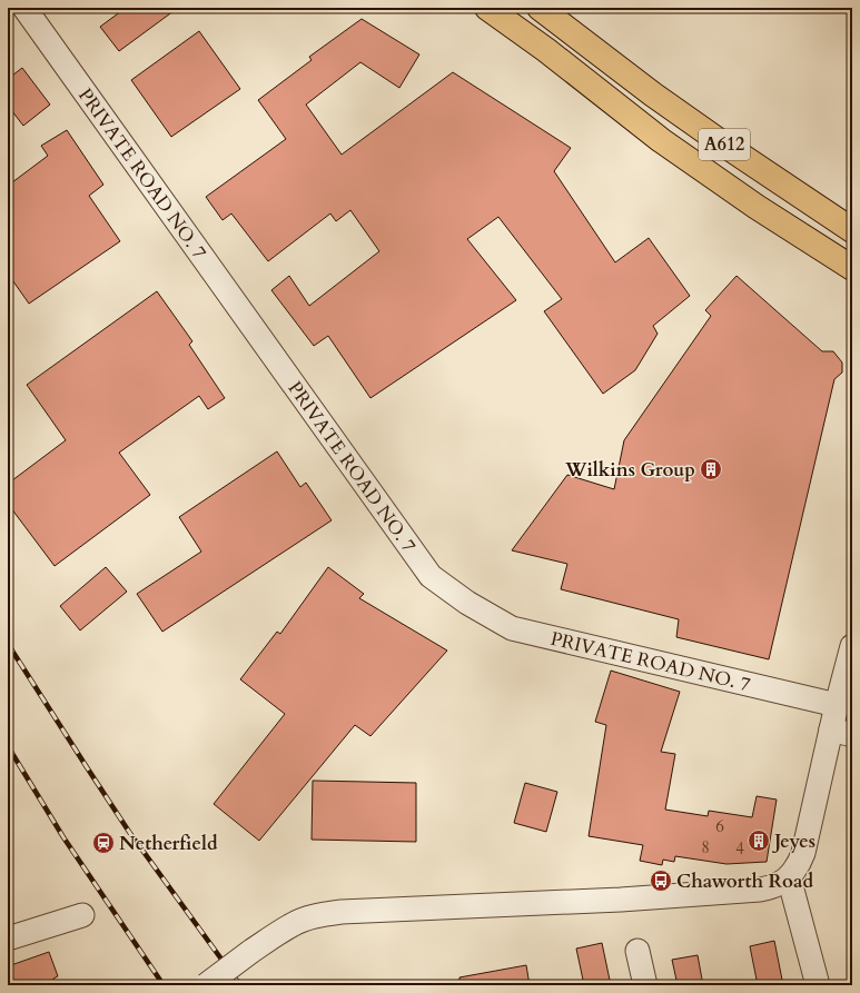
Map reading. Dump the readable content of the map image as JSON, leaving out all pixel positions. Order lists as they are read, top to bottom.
{
  "streets": {
    "main road": ["A612"],
    "street": ["PRIVATE ROAD NO. 7"]
  },
  "places": {
    "building": ["Wilkins Group", "Jeyes"],
    "station": ["Netherfield"],
    "bus stop": ["Chaworth Road"]
  },
  "house_numbers": ["6", "8", "4"]
}
